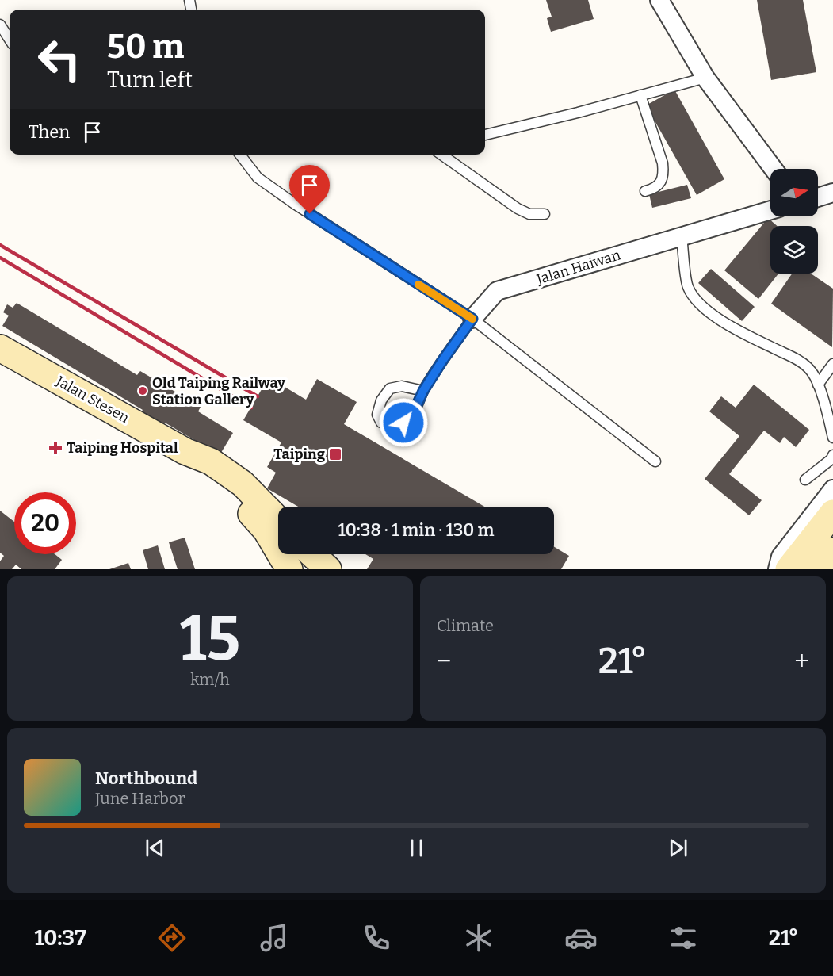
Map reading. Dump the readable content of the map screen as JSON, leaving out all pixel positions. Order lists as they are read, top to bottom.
{
  "streets": {
    "main road": ["Jalan Stesen"],
    "street": ["Jalan Haiwan"]
  },
  "places": {
    "other": ["Old Taiping Railway Station Gallery"],
    "health": ["Taiping Hospital"],
    "transit": ["Taiping"]
  },
  "north": "right",
  "page": {
    "turn": ["50 m", "Turn left"],
    "then": "Then",
    "limit": "20",
    "trip": "10:38 · 1 min · 130 m",
    "tile": [
      ["15", "km/h"],
      "Climate"
    ],
    "heat": ["−", "21°", "+"],
    "song": ["Northbound", "June Harbor"],
    "tabs": ["10:37", "21°"]
  }
}
